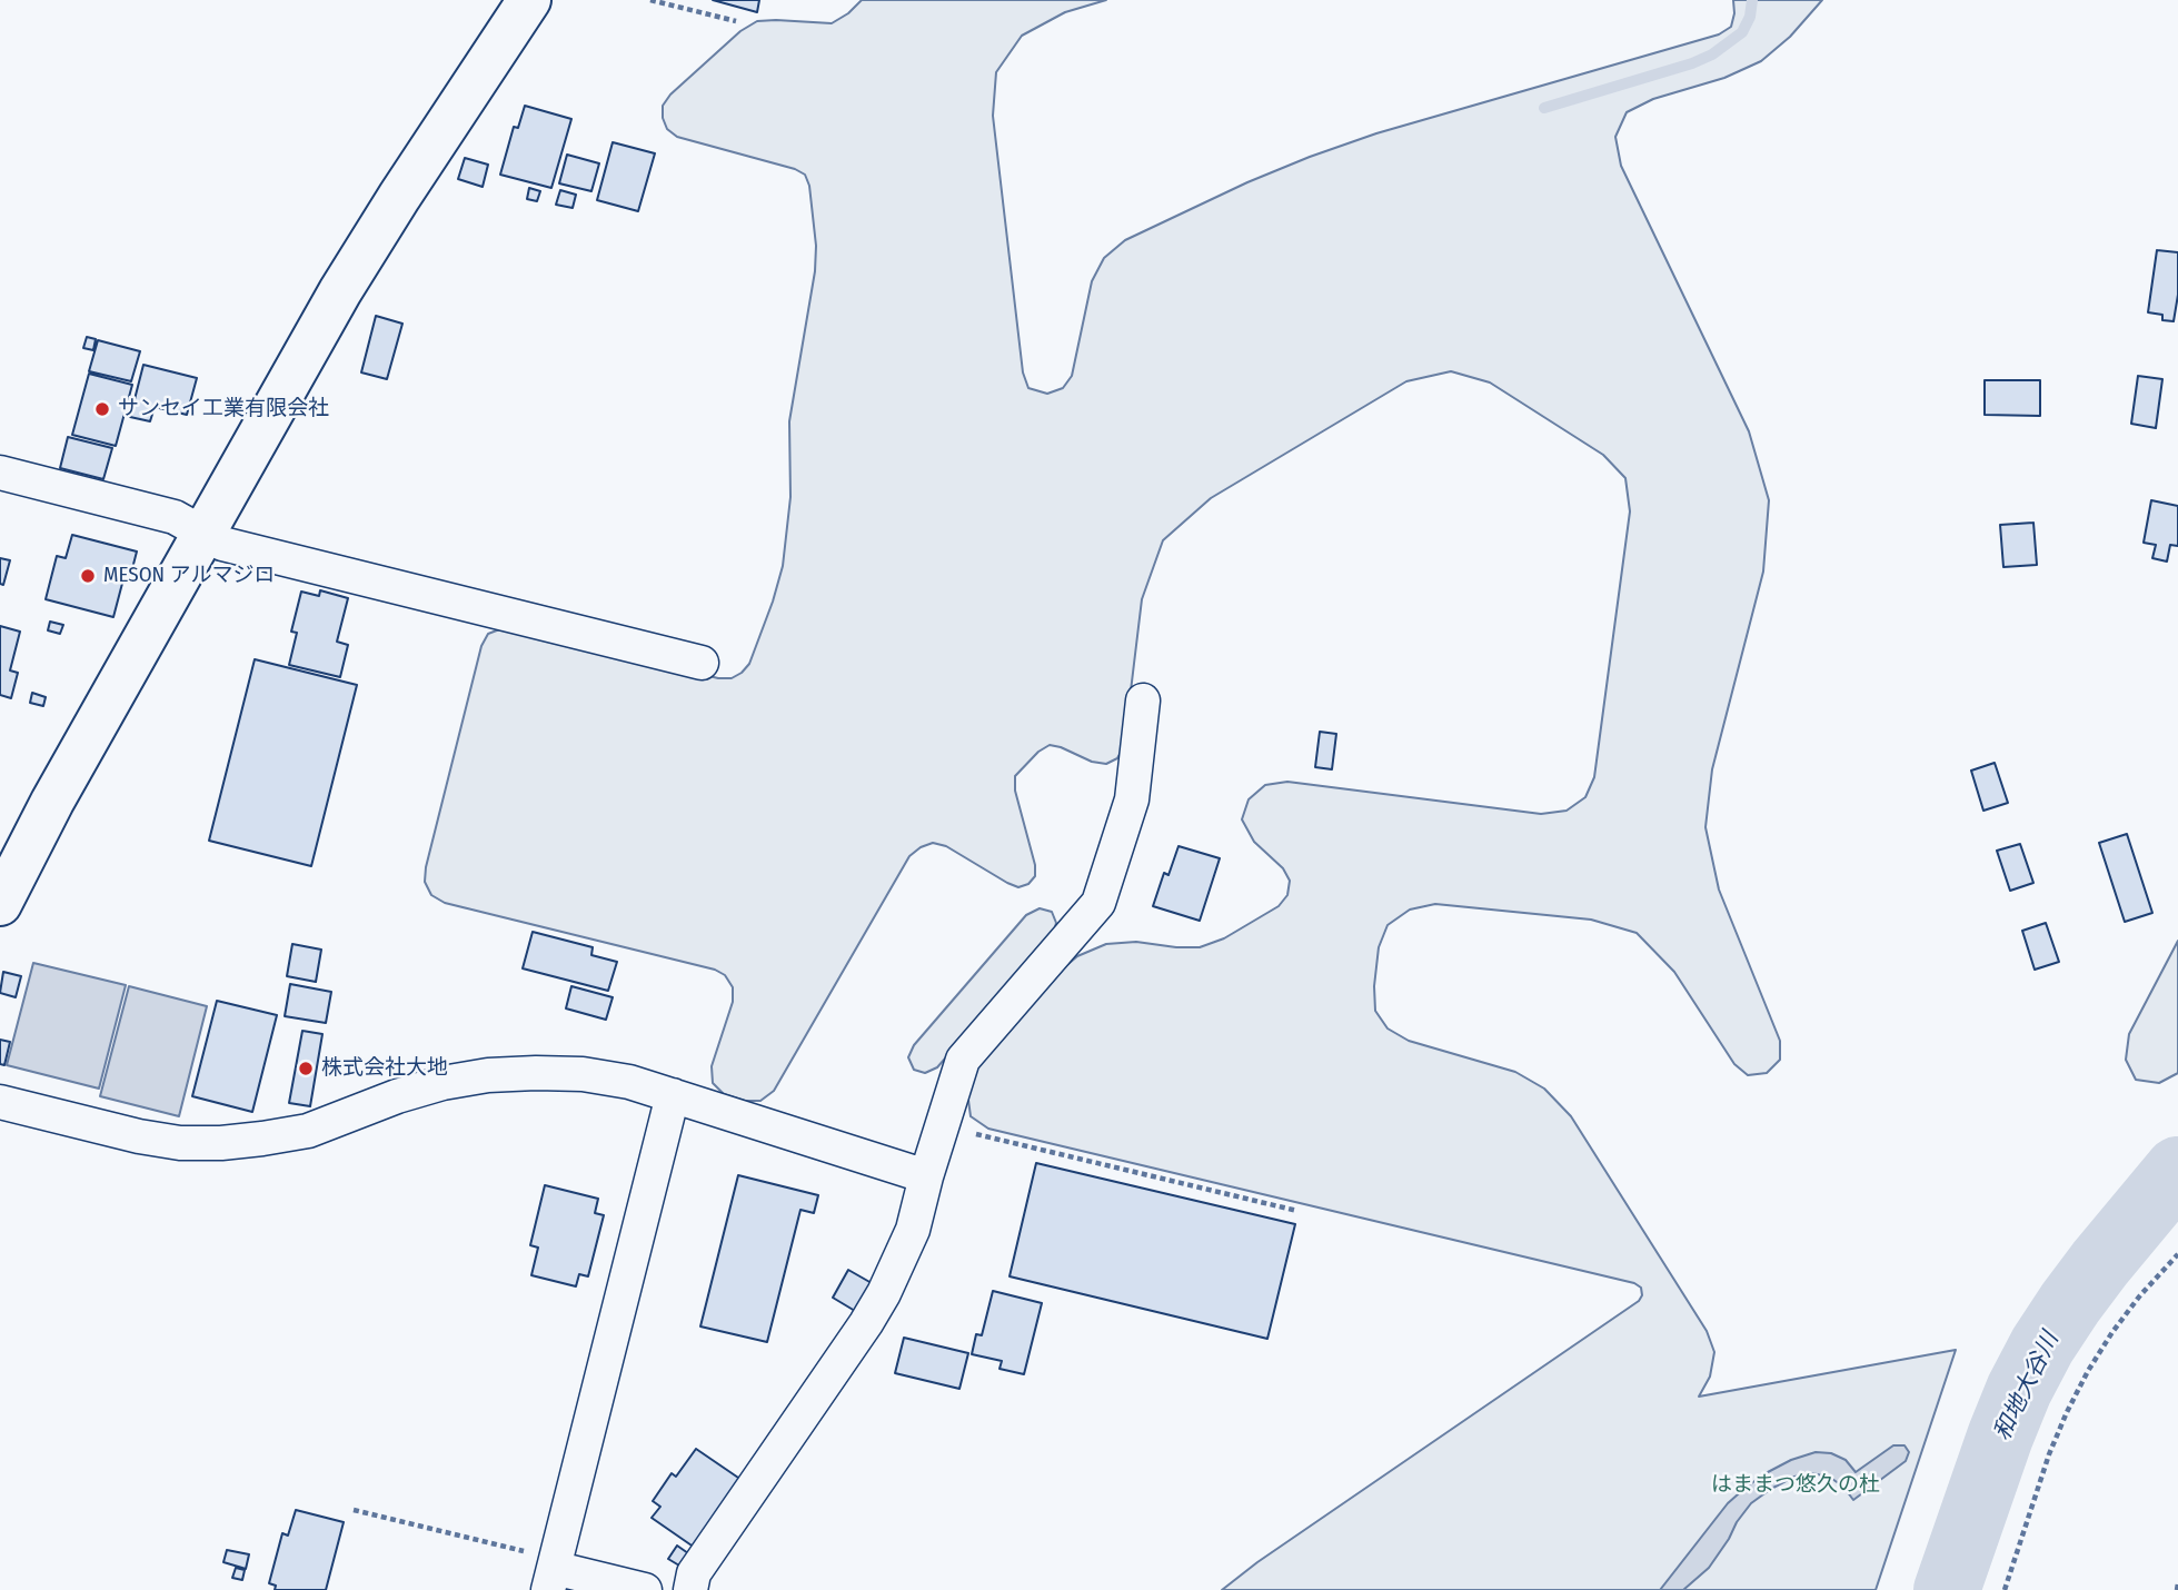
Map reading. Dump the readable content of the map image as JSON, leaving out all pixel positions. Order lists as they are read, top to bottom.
{
  "water": ["和地大谷川"],
  "parks": ["はままつ悠久の杜"],
  "places": ["サンセイ工業有限会社", "MESON アルマジロ", "株式会社大地"]
}
